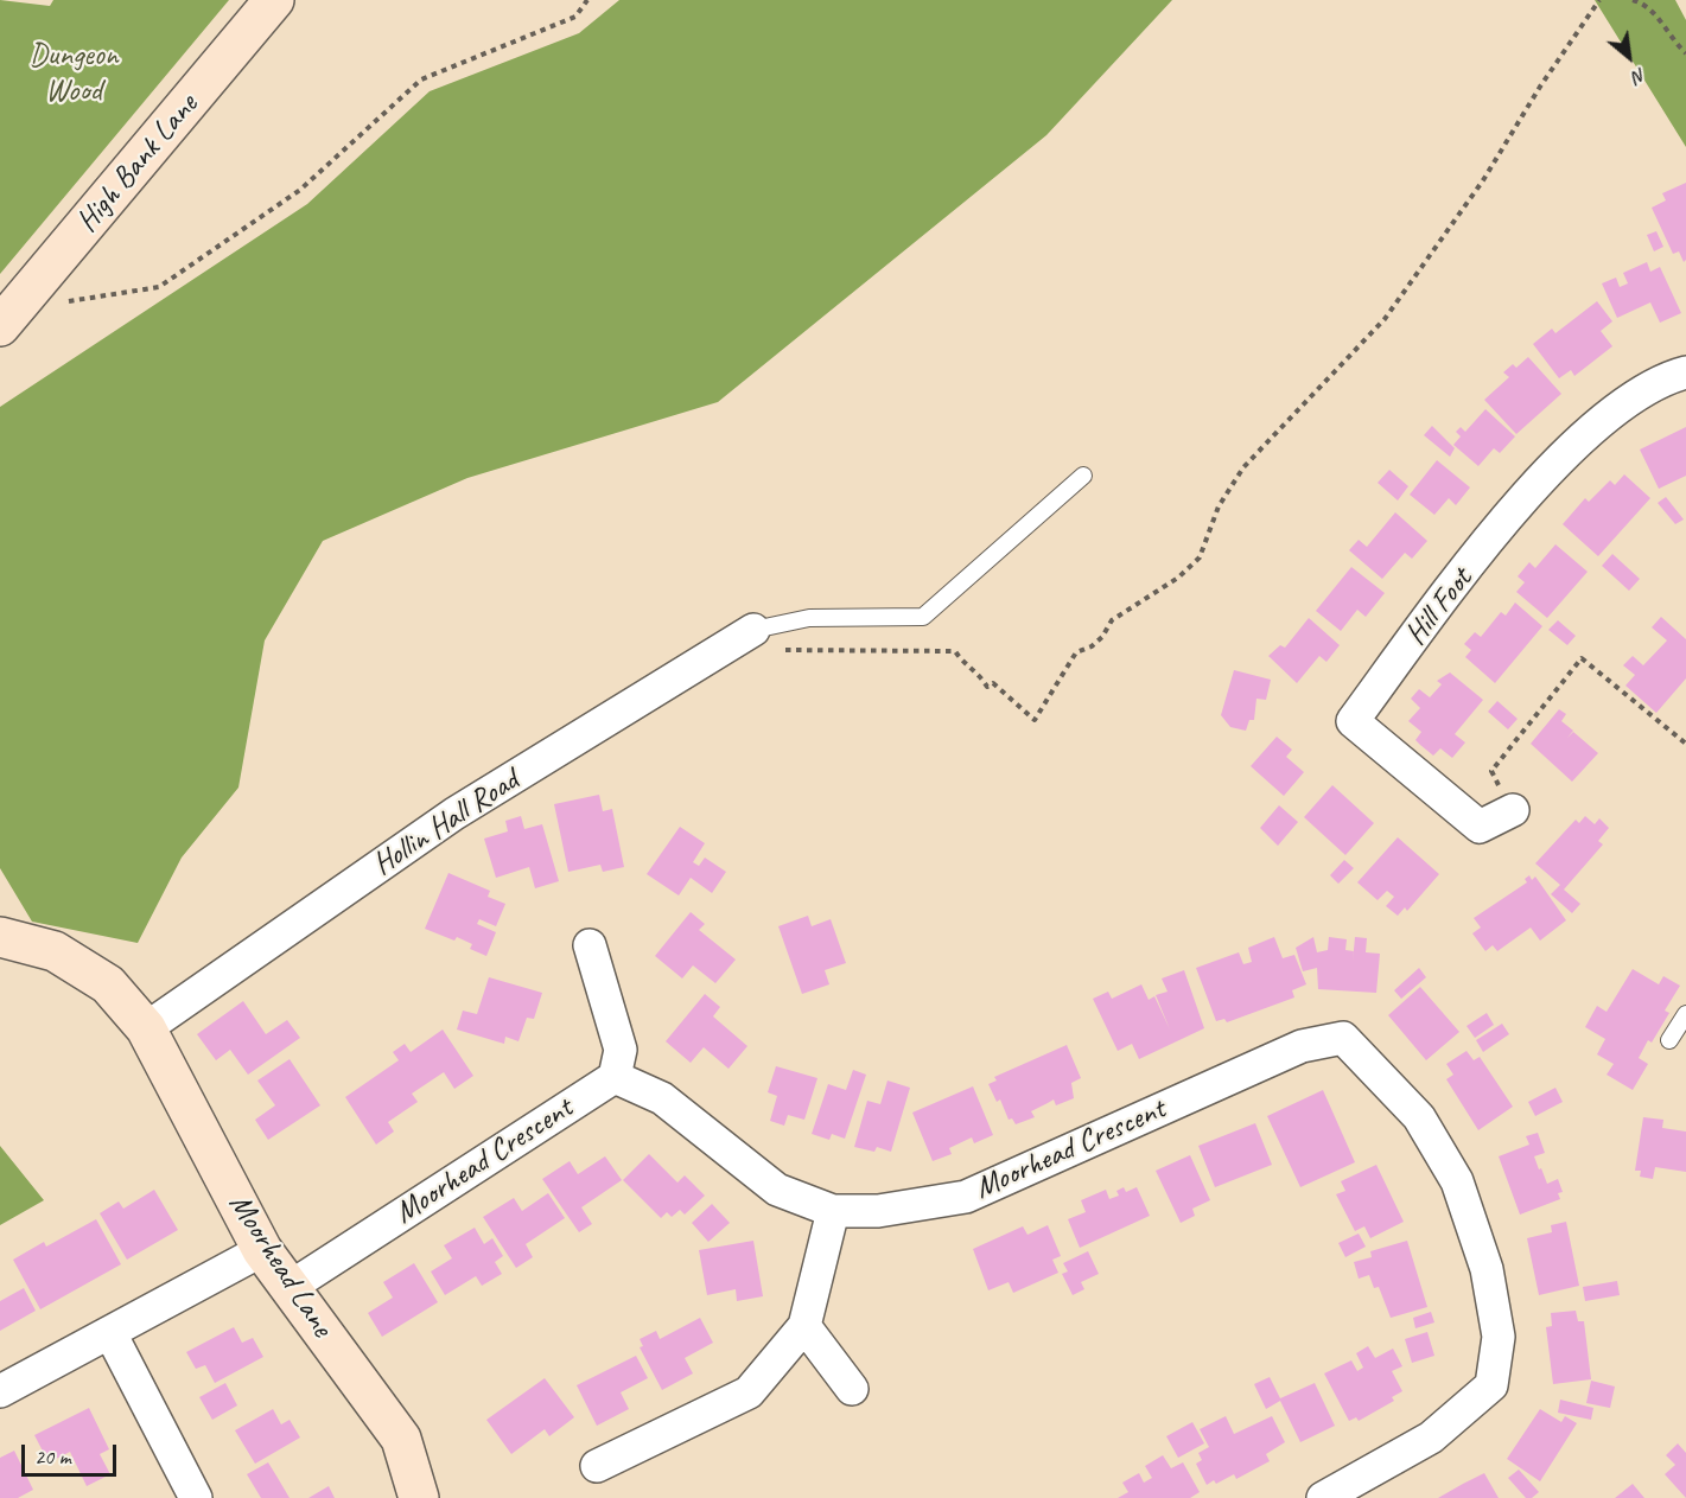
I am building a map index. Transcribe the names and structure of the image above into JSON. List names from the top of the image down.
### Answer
{
  "streets": {
    "street": [
      "High Bank Lane",
      "Hill Foot",
      "Hollin Hall Road",
      "Moorhead Crescent",
      "Moorhead Lane"
    ]
  },
  "crossings": [
    ["Hollin Hall Road", "Moorhead Lane"],
    ["Moorhead Crescent", "Moorhead Lane"]
  ],
  "parks": ["Dungeon Wood"],
  "scale_bar": "20 m",
  "north": "bottom right"
}
